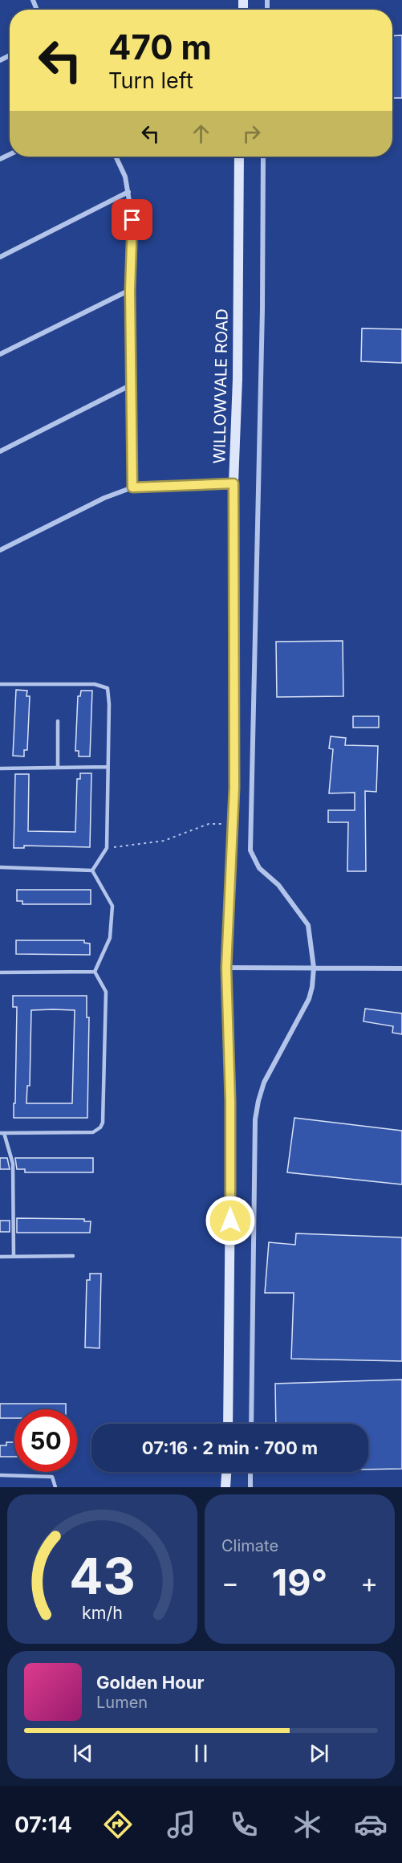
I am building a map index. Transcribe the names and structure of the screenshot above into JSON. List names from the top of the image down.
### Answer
{
  "streets": {
    "main road": ["WILLOWVALE ROAD"]
  },
  "page": {
    "turn": ["470 m", "Turn left"],
    "limit": "50",
    "trip": "07:16 · 2 min · 700 m",
    "tile": "Climate",
    "heat": ["−", "19°", "+"],
    "song": ["Golden Hour", "Lumen"],
    "tabs": "07:14",
    "gauge": ["43", "km/h"]
  }
}
